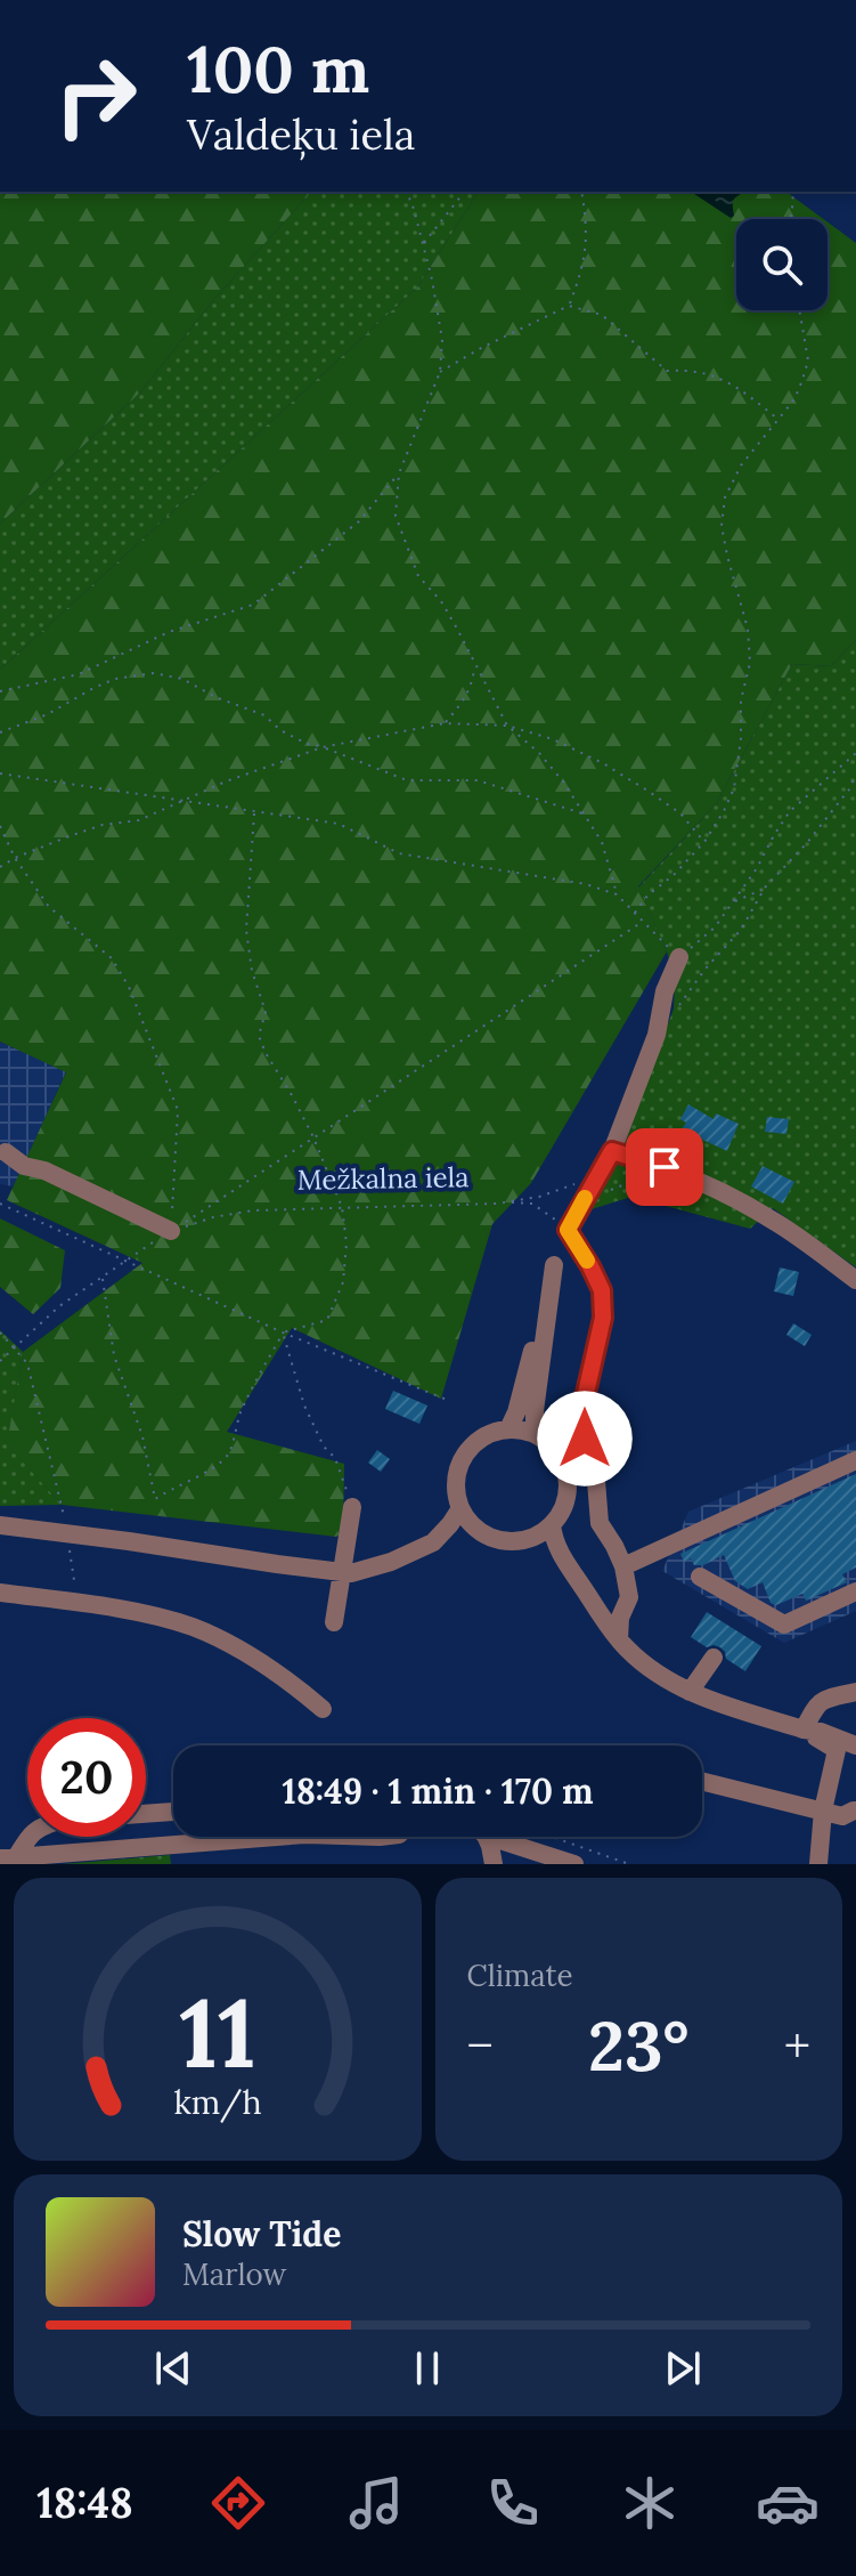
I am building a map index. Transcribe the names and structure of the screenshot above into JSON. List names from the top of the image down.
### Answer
{
  "streets": {
    "path": ["Mežkalna iela"]
  },
  "page": {
    "turn": ["100 m", "Valdeķu iela"],
    "limit": "20",
    "trip": "18:49 · 1 min · 170 m",
    "tile": "Climate",
    "heat": ["−", "23°", "+"],
    "song": ["Slow Tide", "Marlow"],
    "tabs": "18:48",
    "gauge": ["11", "km/h"]
  }
}
